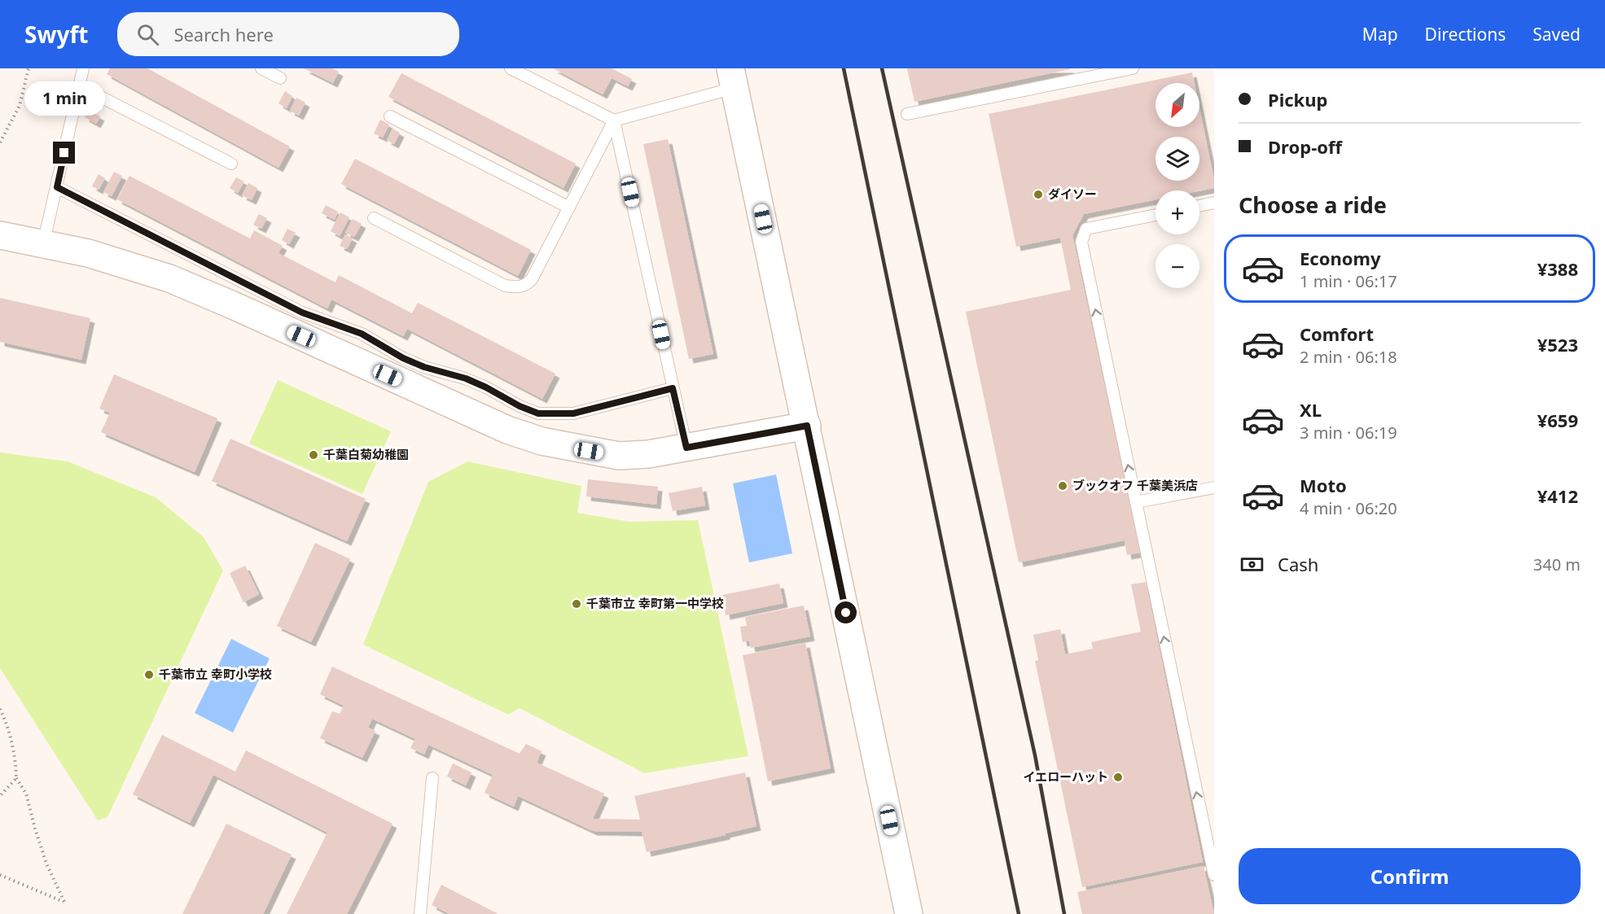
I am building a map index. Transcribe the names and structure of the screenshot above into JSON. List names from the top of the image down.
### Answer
{
  "places": [
    "ダイソー",
    "千葉白菊幼稚園",
    "ブックオフ 千葉美浜店",
    "千葉市立 幸町第一中学校",
    "千葉市立 幸町小学校",
    "イエローハット"
  ],
  "north": "bottom left",
  "page": {
    "header": "Swyft",
    "search": "Search here",
    "nav": ["Map", "Directions", "Saved"],
    "banner": ["Pickup", "Drop-off"],
    "bubble": "1 min",
    "map_buttons": ["+", "−"],
    "heading": "Choose a ride",
    "list": [
      {
        "name": "Economy",
        "note": "1 min · 06:17",
        "value": "¥388"
      },
      {
        "name": "Comfort",
        "note": "2 min · 06:18",
        "value": "¥523"
      },
      {
        "name": "XL",
        "note": "3 min · 06:19",
        "value": "¥659"
      },
      {
        "name": "Moto",
        "note": "4 min · 06:20",
        "value": "¥412"
      }
    ],
    "pay": ["Cash", "340 m"],
    "buttons": "Confirm"
  }
}
